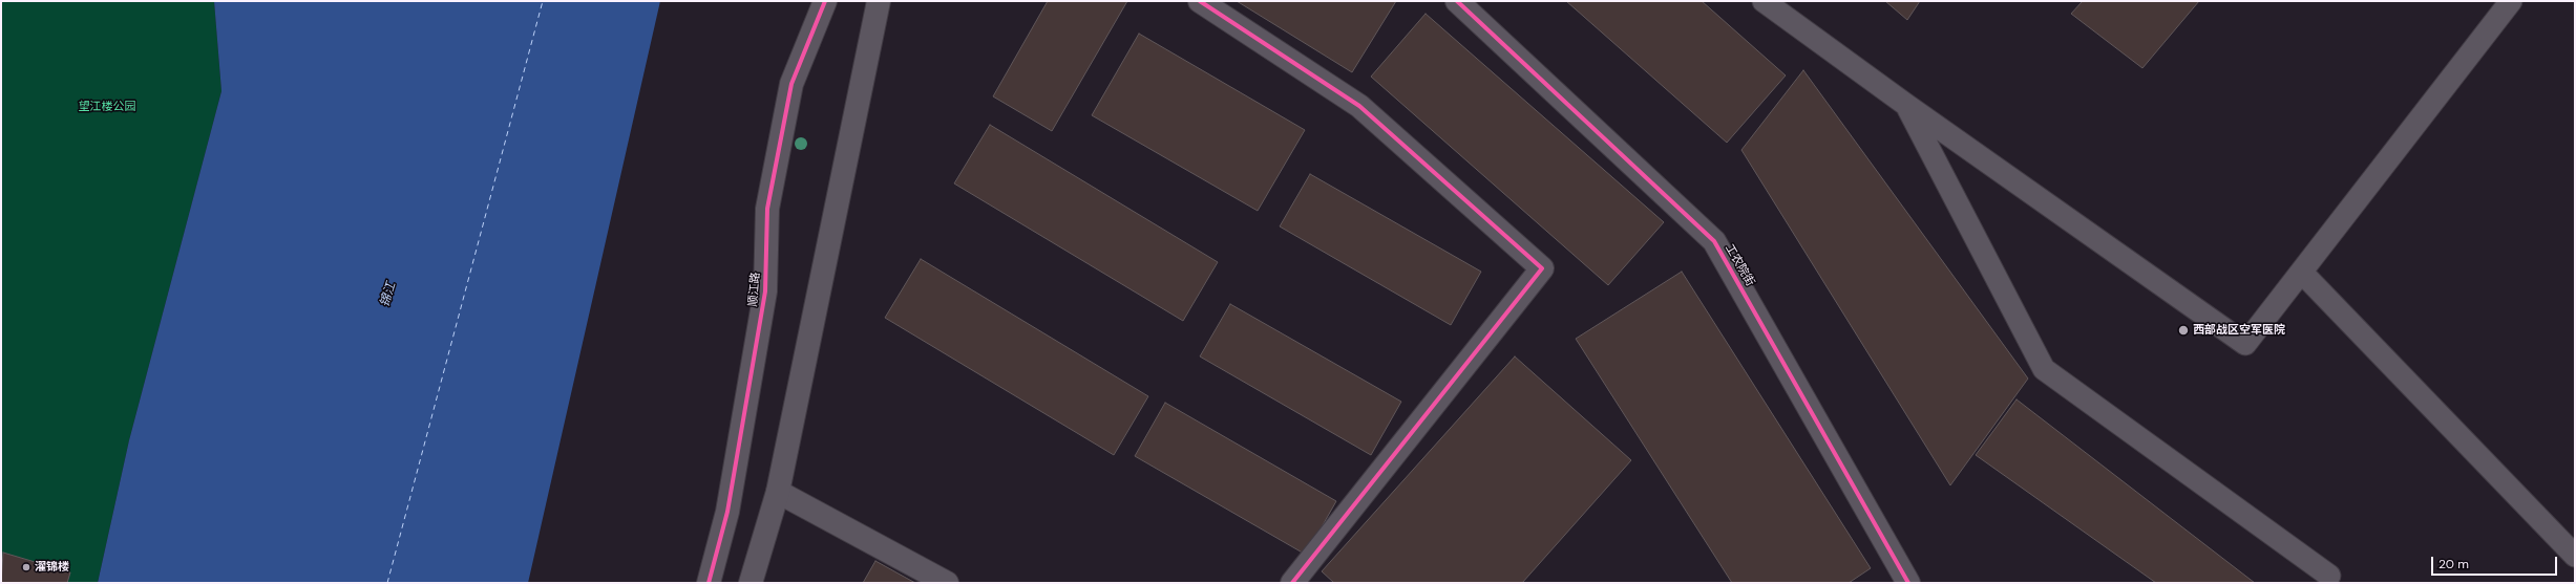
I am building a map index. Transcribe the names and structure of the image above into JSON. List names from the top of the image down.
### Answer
{
  "streets": {
    "street": ["工农院街", "顺江路"]
  },
  "water": ["锦江"],
  "parks": ["望江楼公园"],
  "places": ["西部战区空军医院", "濯锦楼"],
  "scale_bar": "20 m"
}
